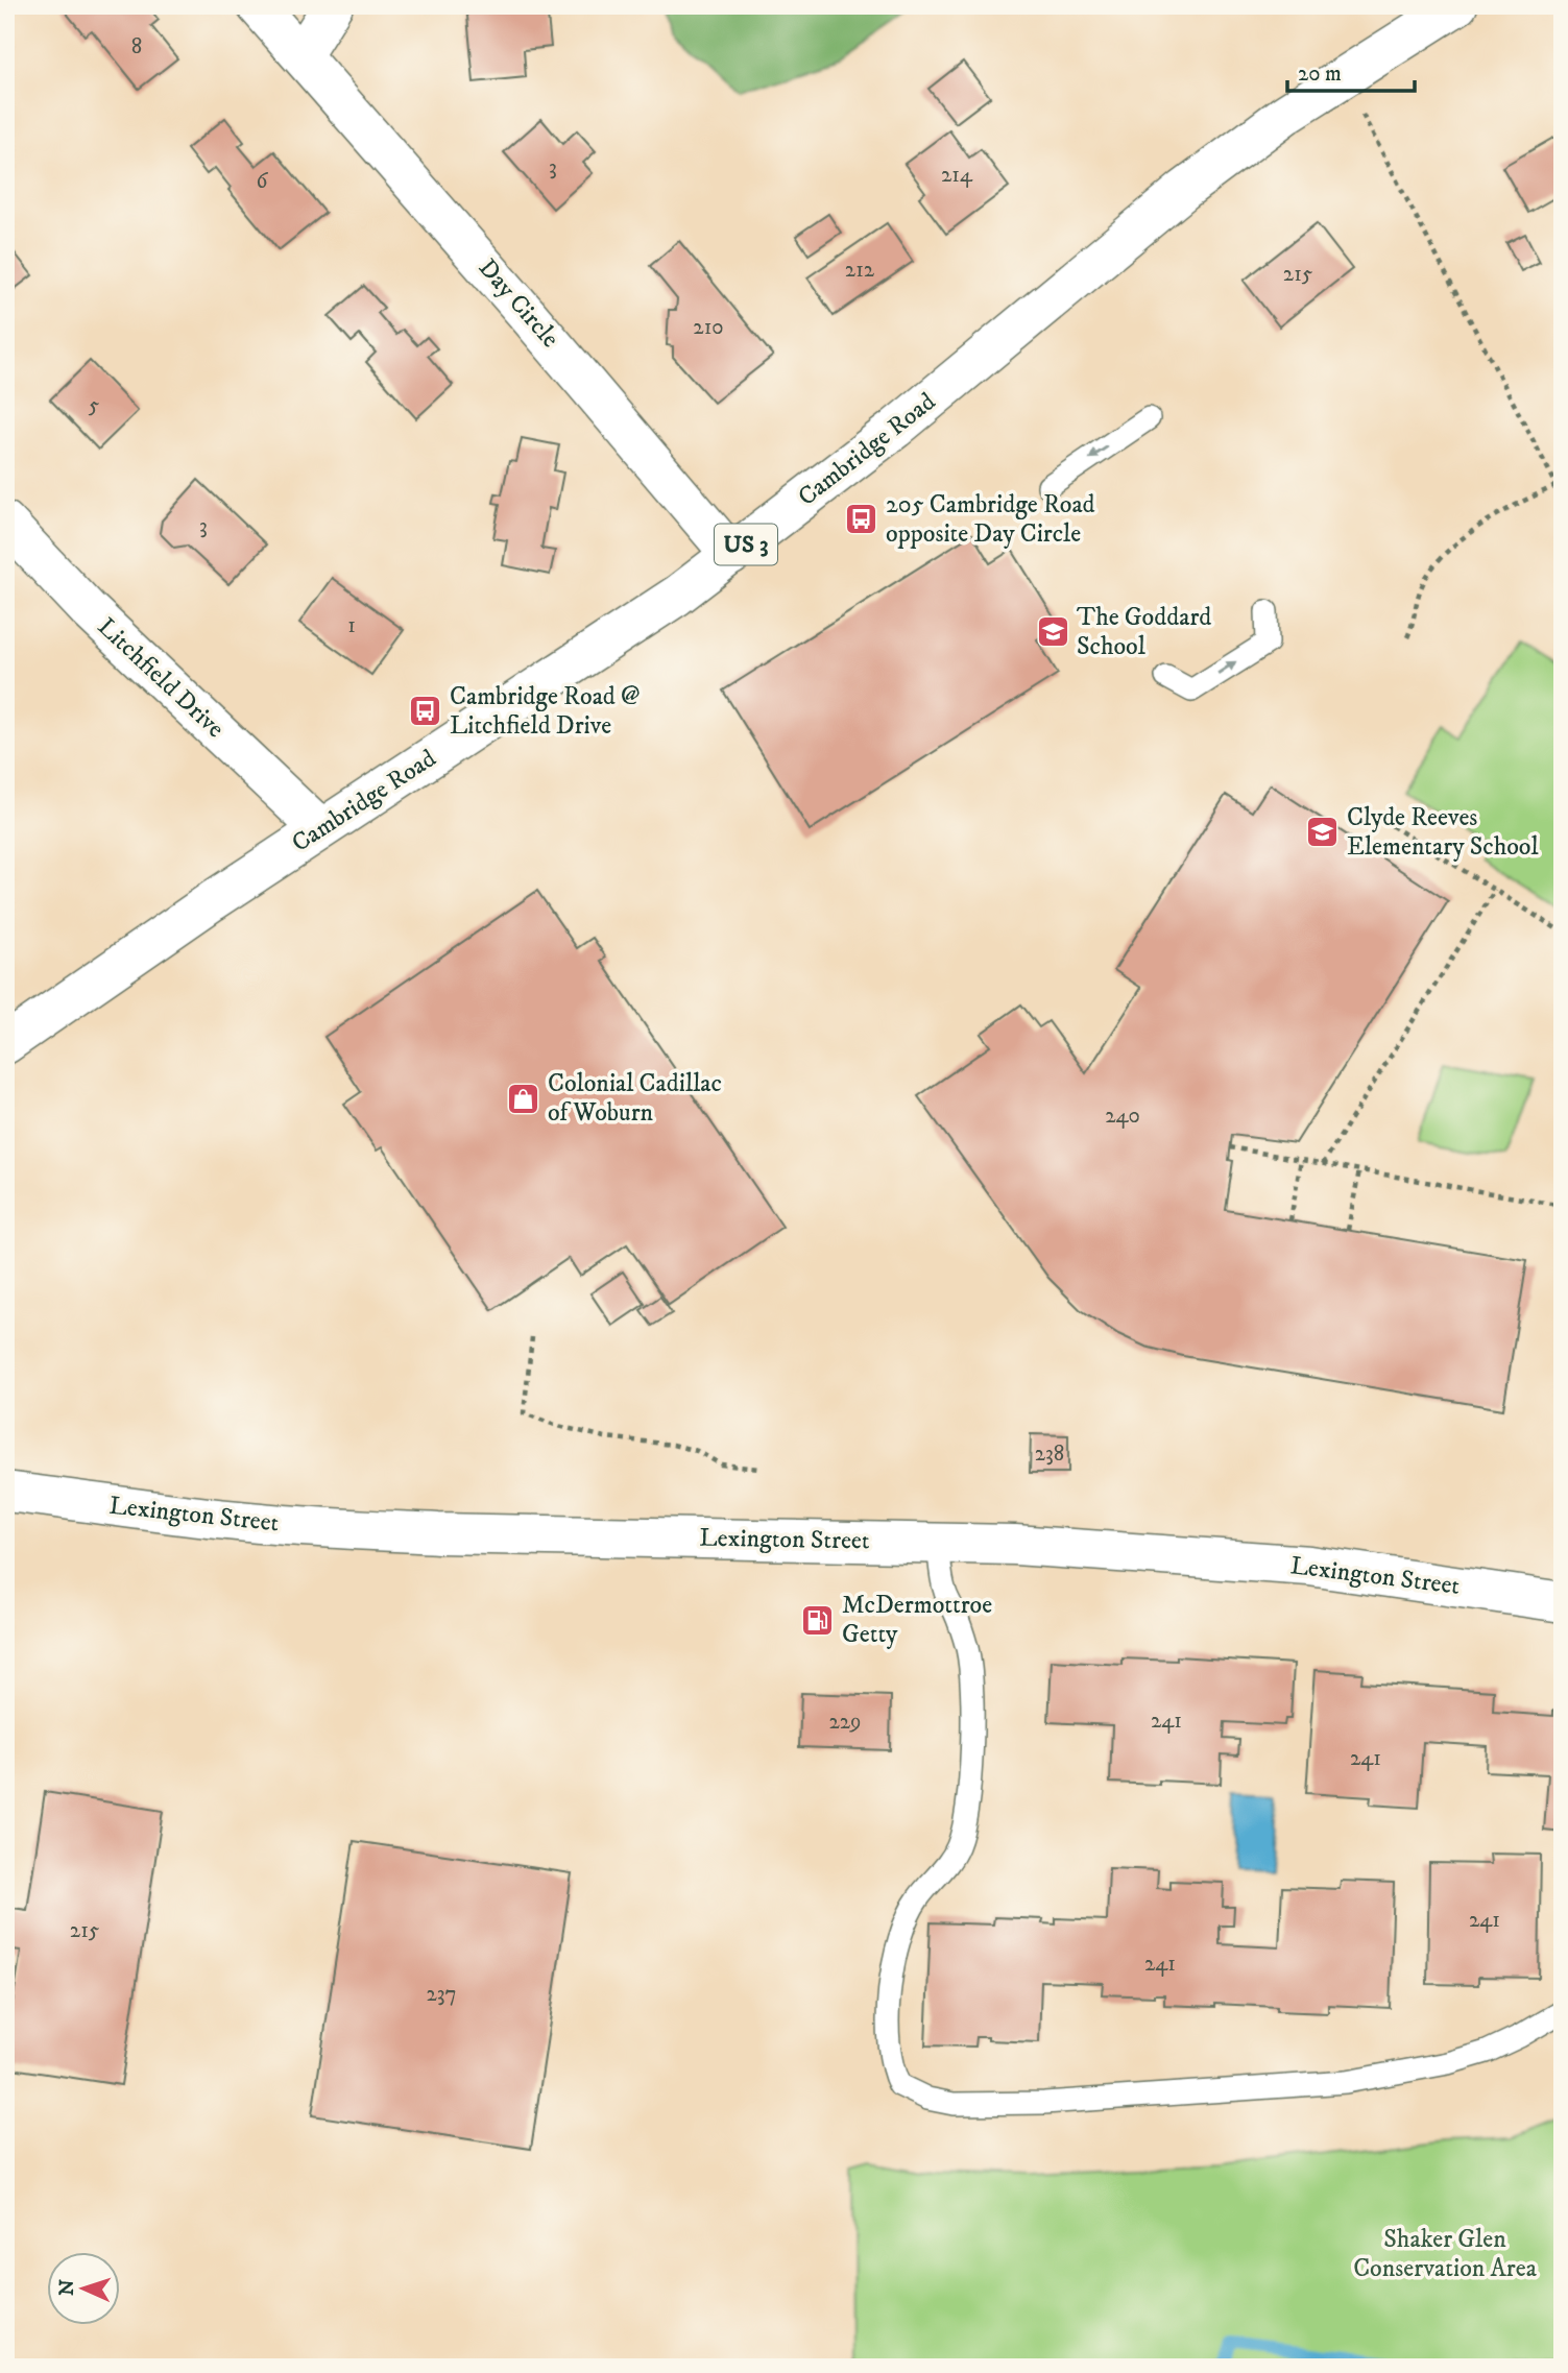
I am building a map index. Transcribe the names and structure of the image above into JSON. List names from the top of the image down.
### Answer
{
  "streets": {
    "main road": [
      "Day Circle",
      "Cambridge Road",
      "US 3",
      "Litchfield Drive",
      "Lexington Street"
    ]
  },
  "crossings": [
    ["Day Circle", "Cambridge Road"],
    ["Cambridge Road", "Litchfield Drive"]
  ],
  "parks": ["Shaker Glen Conservation Area"],
  "places": {
    "bus stop": ["205 Cambridge Road opposite Day Circle", "Cambridge Road @ Litchfield Drive"],
    "school or university": ["The Goddard School", "Clyde Reeves Elementary School"],
    "shop": ["Colonial Cadillac of Woburn"],
    "fuel station": ["McDermottroe Getty"]
  },
  "house_numbers": [
    "8",
    "3",
    "214",
    "6",
    "212",
    "215",
    "210",
    "5",
    "3",
    "1",
    "240",
    "238",
    "241",
    "229",
    "241",
    "241",
    "215",
    "241",
    "237"
  ],
  "scale_bar": "20 m",
  "north": "left"
}
